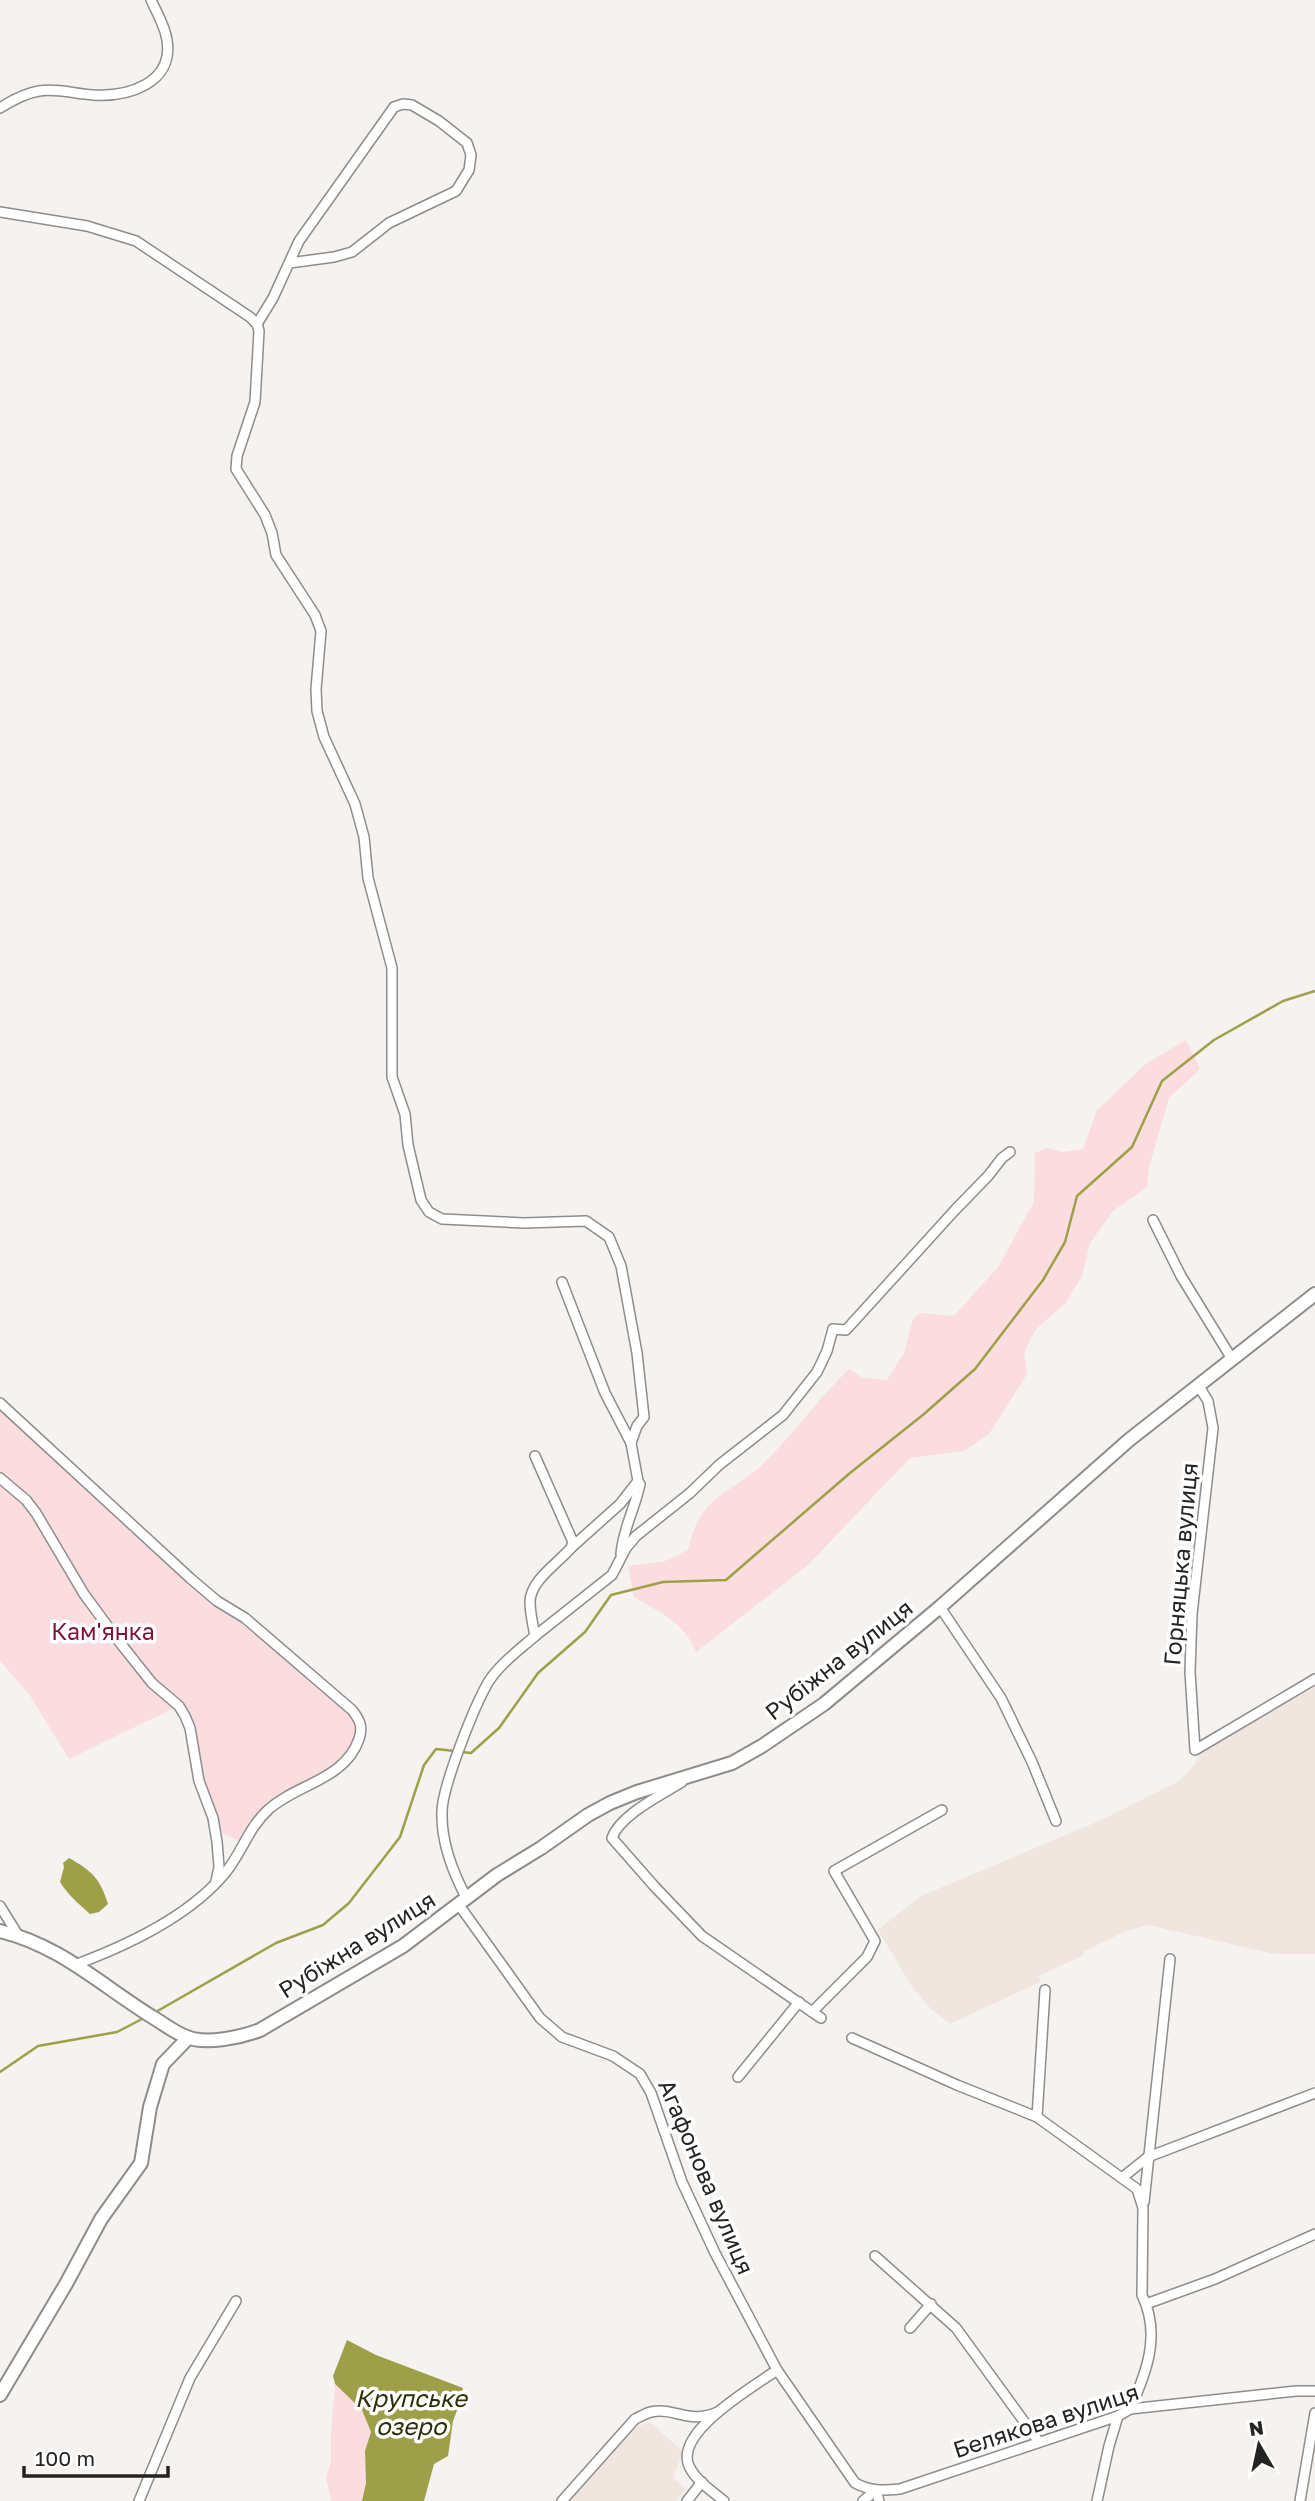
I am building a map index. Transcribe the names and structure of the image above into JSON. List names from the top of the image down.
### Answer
{
  "streets": {
    "street": [
      "Горняцька вулиця",
      "Рубіжна вулиця",
      "Агафонова вулиця",
      "Белякова вулиця"
    ]
  },
  "crossings": [
    ["Горняцька вулиця", "Рубіжна вулиця"],
    ["Рубіжна вулиця", "Агафонова вулиця"],
    ["Агафонова вулиця", "Белякова вулиця"]
  ],
  "water": ["Крупське озеро"],
  "parks": ["Кам'янка"],
  "scale_bar": "100 m",
  "north": "top"
}
